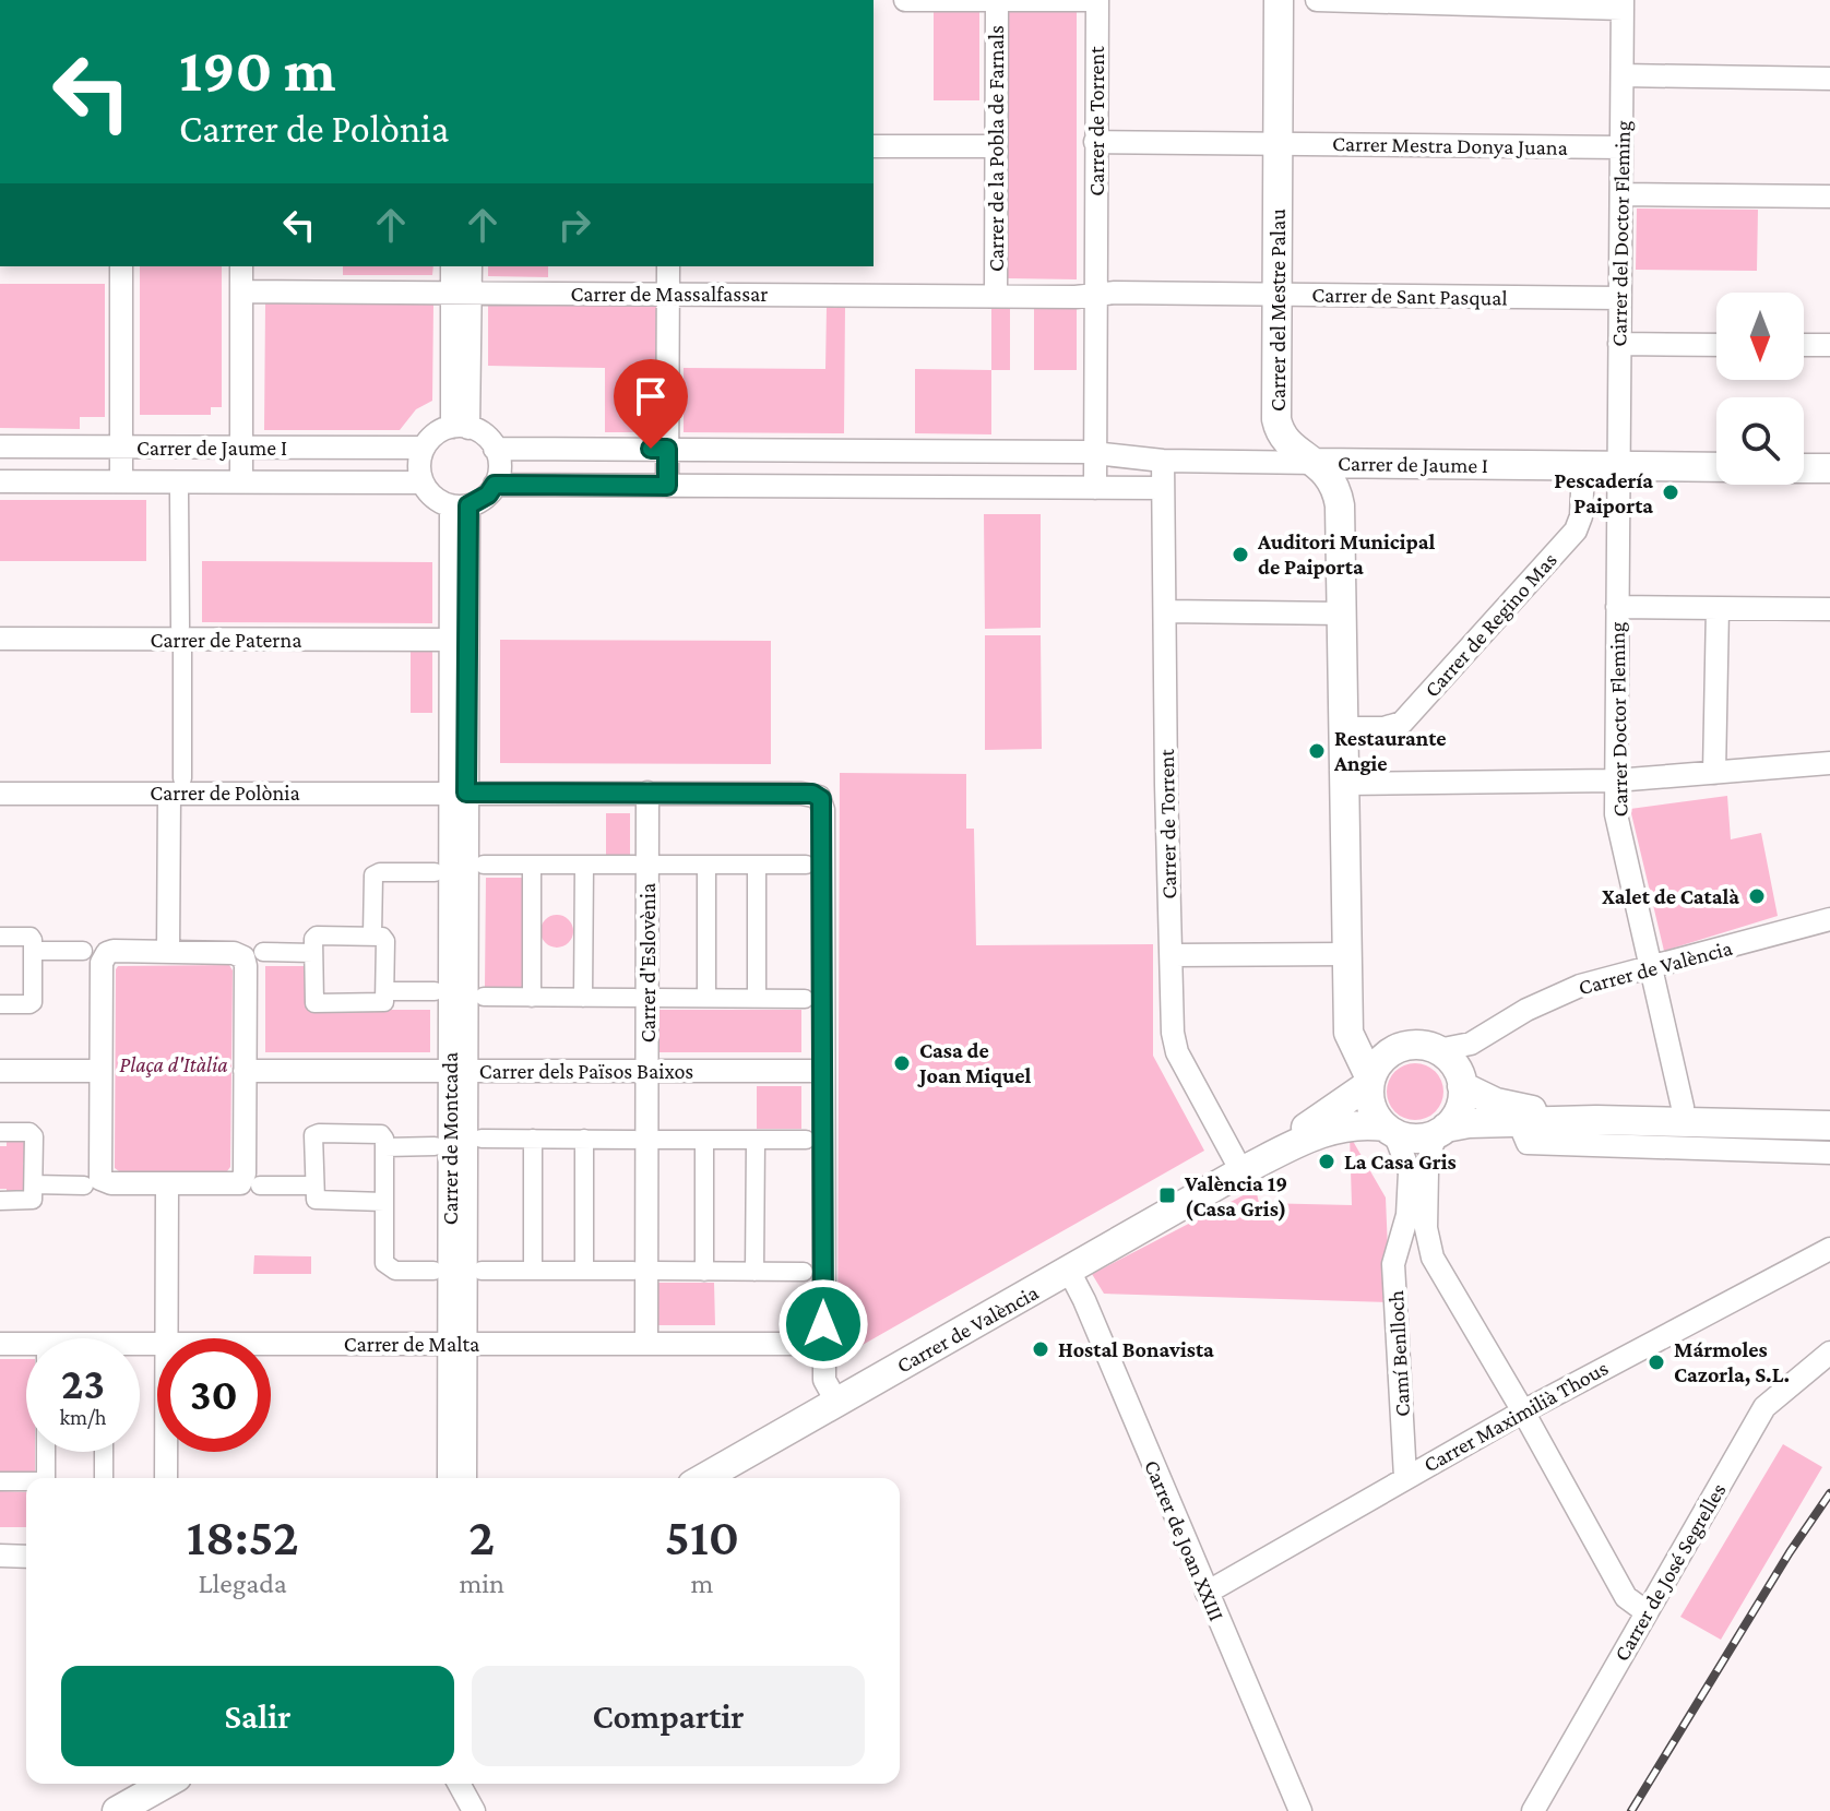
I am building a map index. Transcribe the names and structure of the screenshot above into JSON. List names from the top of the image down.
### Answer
{
  "streets": {
    "street": [
      "Carrer de Torrent",
      "Carrer Mestra Donya Juana",
      "Carrer de la Pobla de Farnals",
      "Carrer del Doctor Fleming",
      "Carrer de Massalfassar",
      "Carrer de Sant Pasqual",
      "Carrer del Mestre Palau",
      "Carrer de Jaume I",
      "Carrer de Regino Mas",
      "Carrer de Paterna",
      "Carrer Doctor Fleming",
      "Carrer de Polònia",
      "Carrer d'Eslovènia",
      "Carrer de València",
      "Carrer dels Països Baixos",
      "Carrer de Montcada",
      "Carrer de Malta",
      "Camí Benlloch",
      "Carrer Maximilià Thous",
      "Carrer de Joan XXIII",
      "Carrer de José Segrelles"
    ]
  },
  "crossings": [
    ["Carrer de Torrent", "Carrer Mestra Donya Juana"],
    ["Carrer de Torrent", "Carrer de Massalfassar"],
    ["Carrer de Torrent", "Carrer de Sant Pasqual"],
    ["Carrer de Torrent", "Carrer de Jaume I"],
    ["Carrer de Torrent", "Carrer de València"],
    ["Carrer Mestra Donya Juana", "Carrer del Doctor Fleming"],
    ["Carrer Mestra Donya Juana", "Carrer del Mestre Palau"],
    ["Carrer de la Pobla de Farnals", "Carrer de Massalfassar"],
    ["Carrer del Doctor Fleming", "Carrer de Sant Pasqual"],
    ["Carrer del Doctor Fleming", "Carrer de Jaume I"],
    ["Carrer del Doctor Fleming", "Carrer Doctor Fleming"],
    ["Carrer de Massalfassar", "Carrer de Sant Pasqual"],
    ["Carrer de Sant Pasqual", "Carrer del Mestre Palau"],
    ["Carrer del Mestre Palau", "Carrer de Jaume I"],
    ["Carrer del Mestre Palau", "Carrer de Regino Mas"],
    ["Carrer del Mestre Palau", "Carrer de València"],
    ["Carrer del Mestre Palau", "Camí Benlloch"],
    ["Carrer de Jaume I", "Carrer de Regino Mas"],
    ["Carrer de Jaume I", "Carrer Doctor Fleming"],
    ["Carrer Doctor Fleming", "Carrer de València"],
    ["Carrer de Polònia", "Carrer d'Eslovènia"],
    ["Carrer de Polònia", "Carrer dels Països Baixos"],
    ["Carrer de Polònia", "Carrer de Montcada"],
    ["Carrer d'Eslovènia", "Carrer dels Països Baixos"],
    ["Carrer d'Eslovènia", "Carrer de Malta"],
    ["Carrer de València", "Camí Benlloch"],
    ["Carrer de València", "Carrer de Joan XXIII"],
    ["Carrer dels Països Baixos", "Carrer de Montcada"],
    ["Carrer de Montcada", "Carrer de Malta"],
    ["Camí Benlloch", "Carrer Maximilià Thous"],
    ["Carrer Maximilià Thous", "Carrer de Joan XXIII"]
  ],
  "parks": ["Plaça d'Itàlia"],
  "places": {
    "other": [
      "Pescadería Paiporta",
      "Auditori Municipal de Paiporta",
      "Restaurante Angie",
      "Xalet de Català",
      "Casa de Joan Miquel",
      "La Casa Gris",
      "Hostal Bonavista",
      "Mármoles Cazorla, S.L."
    ],
    "transit": ["València 19 (Casa Gris)"]
  },
  "north": "bottom",
  "page": {
    "turn": ["190 m", "Carrer de Polònia"],
    "speed": "23 km/h",
    "limit": "30",
    "eta": [
      "18:52",
      "Llegada",
      "2",
      "min",
      "510",
      "m"
    ],
    "buttons": ["Salir", "Compartir"]
  }
}
